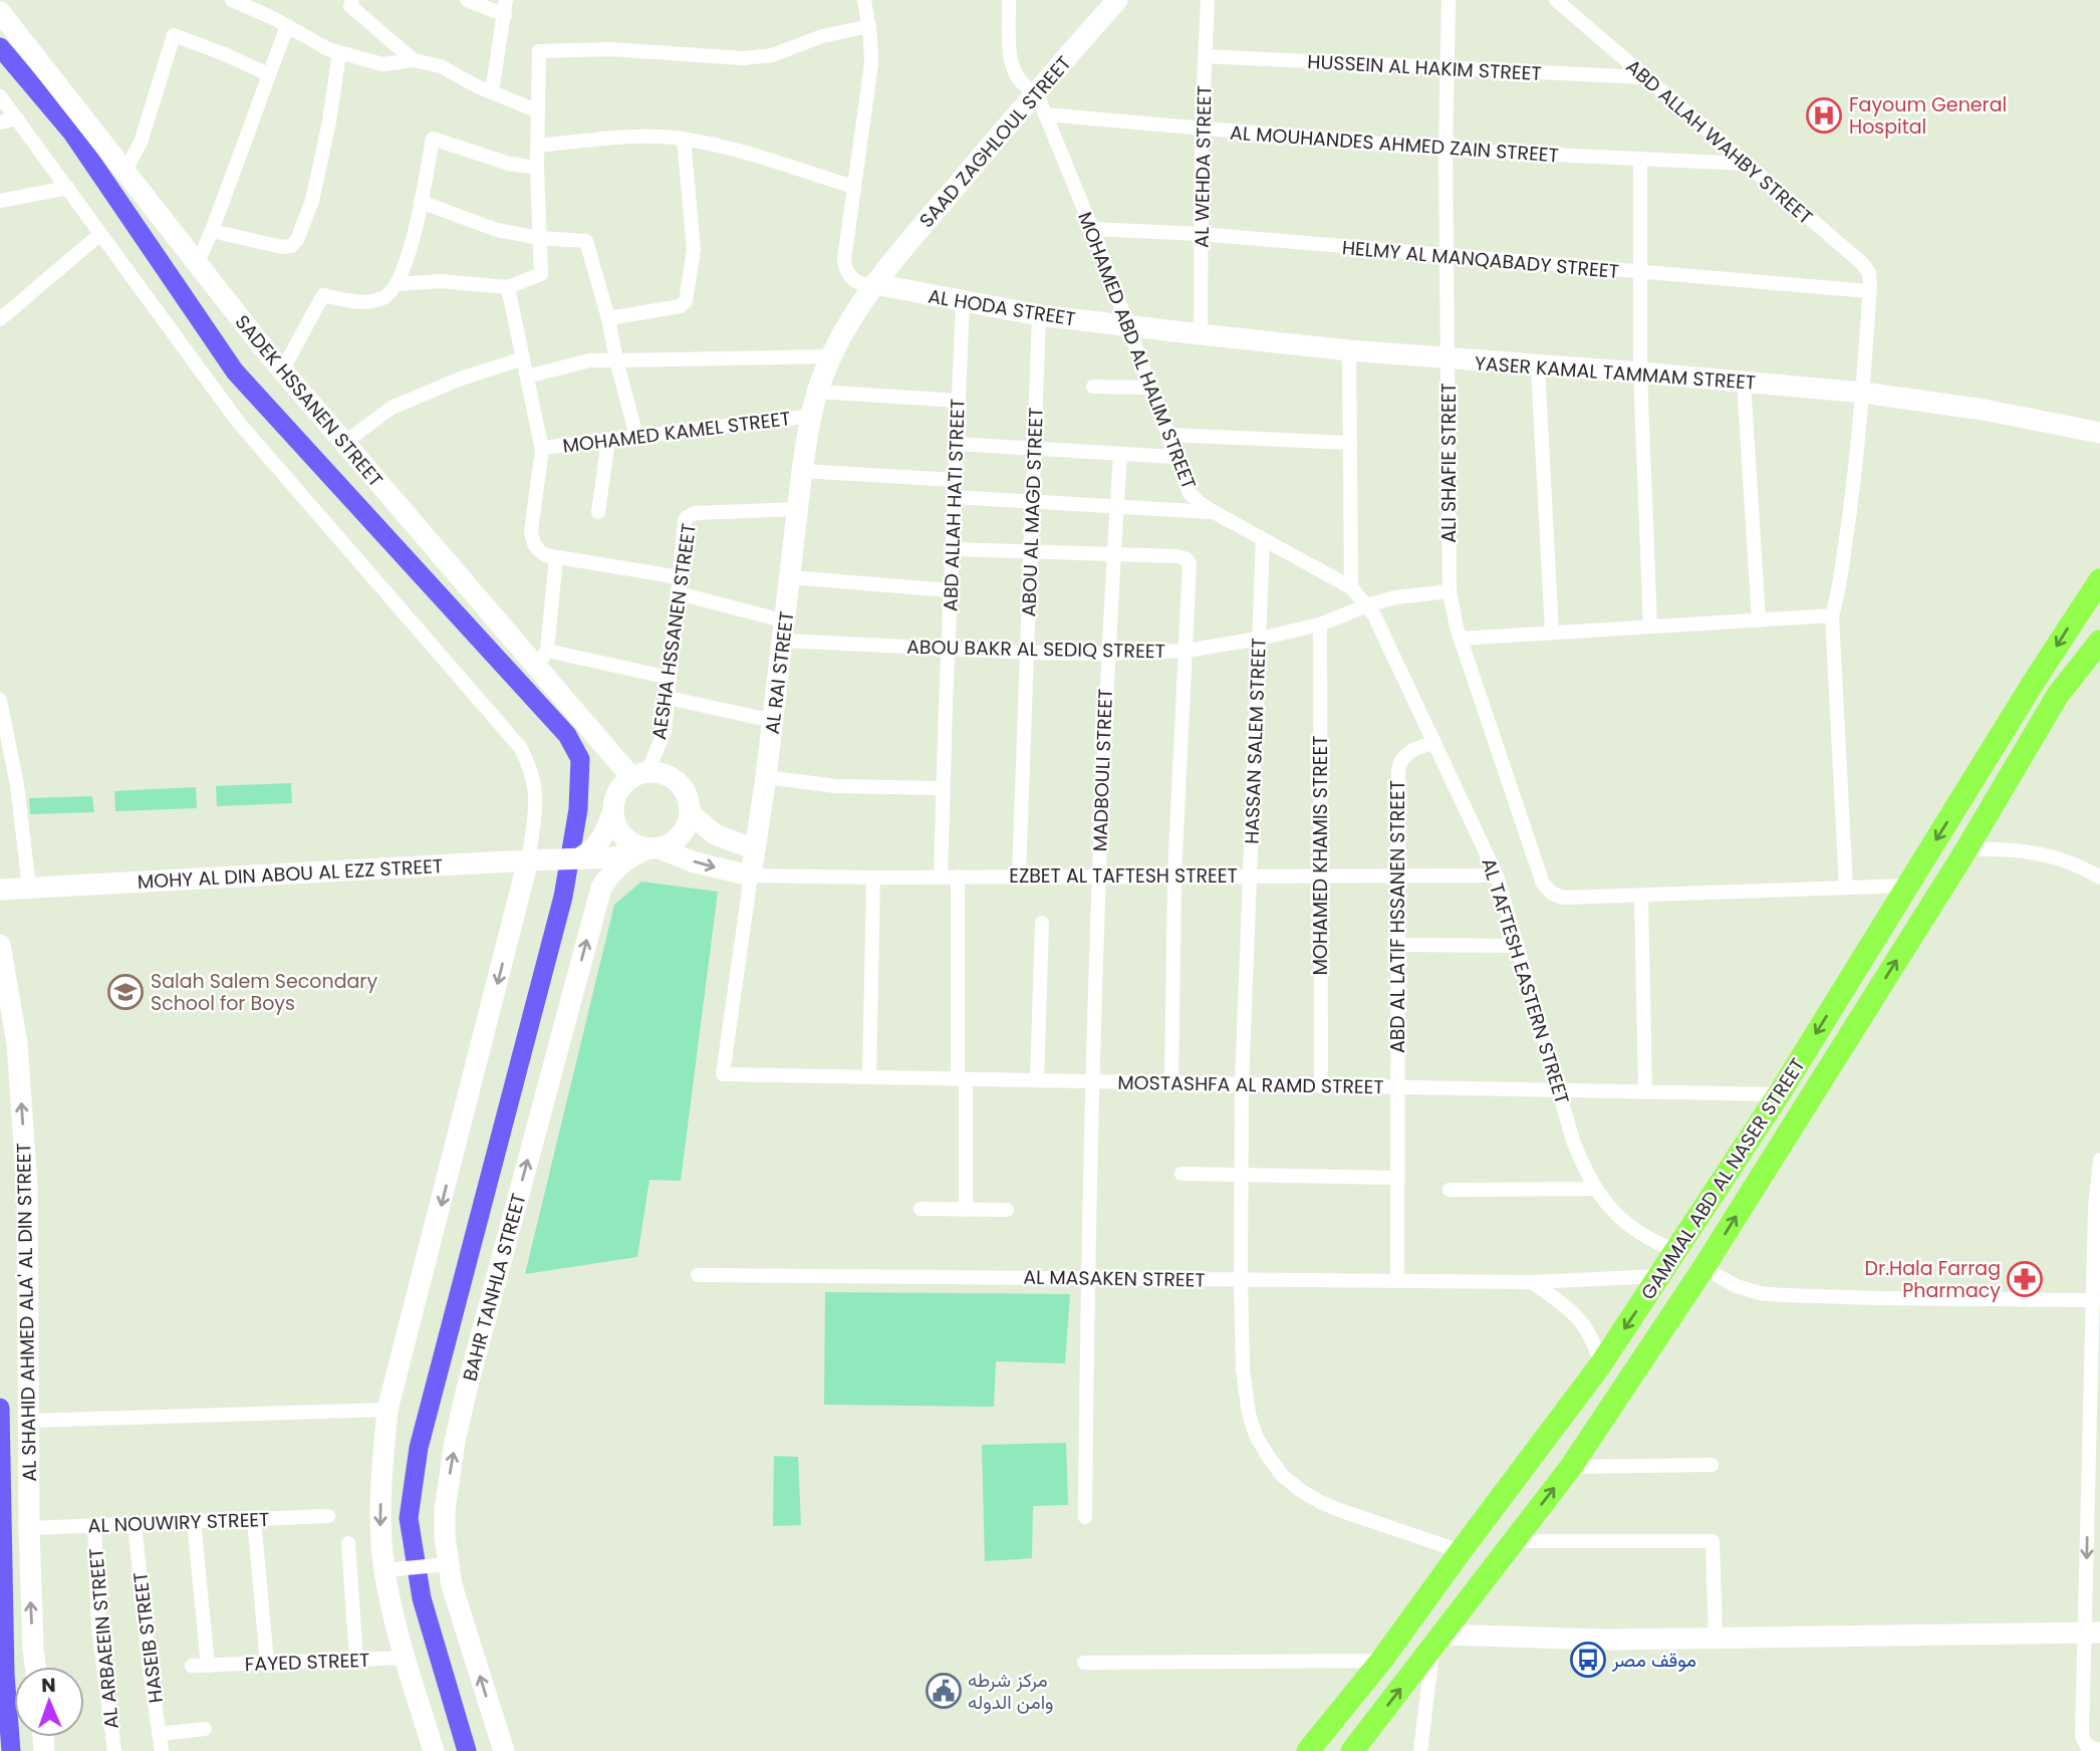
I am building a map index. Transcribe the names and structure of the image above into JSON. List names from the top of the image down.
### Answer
{
  "streets": {
    "main road": [
      "SAAD ZAGHLOUL STREET",
      "AL HODA STREET",
      "YASER KAMAL TAMMAM STREET",
      "SADEK HSSANEN STREET",
      "AL RAI STREET",
      "MOHY AL DIN ABOU AL EZZ STREET",
      "GAMMAL ABD AL NASER STREET",
      "BAHR TANHLA STREET",
      "AL SHAHID AHMED ALA' AL DIN STREET"
    ],
    "street": [
      "HUSSEIN AL HAKIM STREET",
      "ABD ALLAH WAHBY STREET",
      "AL MOUHANDES AHMED ZAIN STREET",
      "AL WEHDA STREET",
      "HELMY AL MANQABADY STREET",
      "MOHAMED ABD AL HALIM STREET",
      "MOHAMED KAMEL STREET",
      "ALI SHAFIE STREET",
      "ABD ALLAH HATI STREET",
      "ABOU AL MAGD STREET",
      "AESHA HSSANEN STREET",
      "ABOU BAKR AL SEDIQ STREET",
      "HASSAN SALEM STREET",
      "MADBOULI STREET",
      "MOHAMED KHAMIS STREET",
      "EZBET AL TAFTESH STREET",
      "ABD AL LATIF HSSANEN STREET",
      "AL TAFTESH EASTERN STREET",
      "MOSTASHFA AL RAMD STREET",
      "AL MASAKEN STREET",
      "AL NOUWIRY STREET",
      "HASEIB STREET",
      "AL ARBAEEIN STREET",
      "FAYED STREET"
    ]
  },
  "crossings": [
    ["HUSSEIN AL HAKIM STREET", "ABD ALLAH WAHBY STREET"],
    ["HUSSEIN AL HAKIM STREET", "AL WEHDA STREET"],
    ["HUSSEIN AL HAKIM STREET", "ALI SHAFIE STREET"],
    ["SAAD ZAGHLOUL STREET", "AL HODA STREET"],
    ["SAAD ZAGHLOUL STREET", "MOHAMED ABD AL HALIM STREET"],
    ["SAAD ZAGHLOUL STREET", "AL RAI STREET"],
    ["ABD ALLAH WAHBY STREET", "AL MOUHANDES AHMED ZAIN STREET"],
    ["ABD ALLAH WAHBY STREET", "HELMY AL MANQABADY STREET"],
    ["AL MOUHANDES AHMED ZAIN STREET", "AL WEHDA STREET"],
    ["AL MOUHANDES AHMED ZAIN STREET", "MOHAMED ABD AL HALIM STREET"],
    ["AL MOUHANDES AHMED ZAIN STREET", "ALI SHAFIE STREET"],
    ["AL WEHDA STREET", "HELMY AL MANQABADY STREET"],
    ["AL WEHDA STREET", "YASER KAMAL TAMMAM STREET"],
    ["HELMY AL MANQABADY STREET", "MOHAMED ABD AL HALIM STREET"],
    ["HELMY AL MANQABADY STREET", "ALI SHAFIE STREET"],
    ["AL HODA STREET", "MOHAMED ABD AL HALIM STREET"],
    ["AL HODA STREET", "YASER KAMAL TAMMAM STREET"],
    ["AL HODA STREET", "ABD ALLAH HATI STREET"],
    ["AL HODA STREET", "ABOU AL MAGD STREET"],
    ["AL HODA STREET", "AL RAI STREET"],
    ["MOHAMED ABD AL HALIM STREET", "YASER KAMAL TAMMAM STREET"],
    ["MOHAMED ABD AL HALIM STREET", "ABOU BAKR AL SEDIQ STREET"],
    ["MOHAMED ABD AL HALIM STREET", "HASSAN SALEM STREET"],
    ["MOHAMED ABD AL HALIM STREET", "AL TAFTESH EASTERN STREET"],
    ["YASER KAMAL TAMMAM STREET", "ALI SHAFIE STREET"],
    ["SADEK HSSANEN STREET", "AESHA HSSANEN STREET"],
    ["SADEK HSSANEN STREET", "MOHY AL DIN ABOU AL EZZ STREET"],
    ["SADEK HSSANEN STREET", "BAHR TANHLA STREET"],
    ["MOHAMED KAMEL STREET", "AL RAI STREET"],
    ["ALI SHAFIE STREET", "ABOU BAKR AL SEDIQ STREET"],
    ["ABD ALLAH HATI STREET", "ABOU BAKR AL SEDIQ STREET"],
    ["ABD ALLAH HATI STREET", "EZBET AL TAFTESH STREET"],
    ["ABOU AL MAGD STREET", "ABOU BAKR AL SEDIQ STREET"],
    ["ABOU AL MAGD STREET", "EZBET AL TAFTESH STREET"],
    ["AESHA HSSANEN STREET", "ABOU BAKR AL SEDIQ STREET"],
    ["AESHA HSSANEN STREET", "AL RAI STREET"],
    ["AESHA HSSANEN STREET", "MOHY AL DIN ABOU AL EZZ STREET"],
    ["AESHA HSSANEN STREET", "BAHR TANHLA STREET"],
    ["ABOU BAKR AL SEDIQ STREET", "AL RAI STREET"],
    ["ABOU BAKR AL SEDIQ STREET", "HASSAN SALEM STREET"],
    ["ABOU BAKR AL SEDIQ STREET", "MADBOULI STREET"],
    ["ABOU BAKR AL SEDIQ STREET", "MOHAMED KHAMIS STREET"],
    ["ABOU BAKR AL SEDIQ STREET", "AL TAFTESH EASTERN STREET"],
    ["AL RAI STREET", "EZBET AL TAFTESH STREET"],
    ["AL RAI STREET", "MOSTASHFA AL RAMD STREET"],
    ["HASSAN SALEM STREET", "EZBET AL TAFTESH STREET"],
    ["HASSAN SALEM STREET", "MOSTASHFA AL RAMD STREET"],
    ["HASSAN SALEM STREET", "GAMMAL ABD AL NASER STREET"],
    ["HASSAN SALEM STREET", "AL MASAKEN STREET"],
    ["MADBOULI STREET", "EZBET AL TAFTESH STREET"],
    ["MADBOULI STREET", "MOSTASHFA AL RAMD STREET"],
    ["MADBOULI STREET", "AL MASAKEN STREET"],
    ["MOHAMED KHAMIS STREET", "EZBET AL TAFTESH STREET"],
    ["MOHAMED KHAMIS STREET", "MOSTASHFA AL RAMD STREET"],
    ["MOHY AL DIN ABOU AL EZZ STREET", "BAHR TANHLA STREET"],
    ["EZBET AL TAFTESH STREET", "ABD AL LATIF HSSANEN STREET"],
    ["EZBET AL TAFTESH STREET", "AL TAFTESH EASTERN STREET"],
    ["ABD AL LATIF HSSANEN STREET", "AL TAFTESH EASTERN STREET"],
    ["ABD AL LATIF HSSANEN STREET", "MOSTASHFA AL RAMD STREET"],
    ["ABD AL LATIF HSSANEN STREET", "AL MASAKEN STREET"],
    ["AL TAFTESH EASTERN STREET", "MOSTASHFA AL RAMD STREET"],
    ["AL TAFTESH EASTERN STREET", "GAMMAL ABD AL NASER STREET"],
    ["MOSTASHFA AL RAMD STREET", "GAMMAL ABD AL NASER STREET"],
    ["GAMMAL ABD AL NASER STREET", "AL MASAKEN STREET"],
    ["AL SHAHID AHMED ALA' AL DIN STREET", "AL NOUWIRY STREET"],
    ["AL NOUWIRY STREET", "HASEIB STREET"],
    ["AL NOUWIRY STREET", "AL ARBAEEIN STREET"]
  ],
  "one_way": ["AL SHAHID AHMED ALA' AL DIN STREET"],
  "places": {
    "hospital": ["Fayoum General Hospital"],
    "school or university": ["Salah Salem Secondary School for Boys"],
    "pharmacy": ["Dr.Hala Farrag Pharmacy"],
    "bus stop": ["موقف مصر"],
    "public building": ["مركز شرطه وامن الدوله"]
  },
  "north": "top"
}
